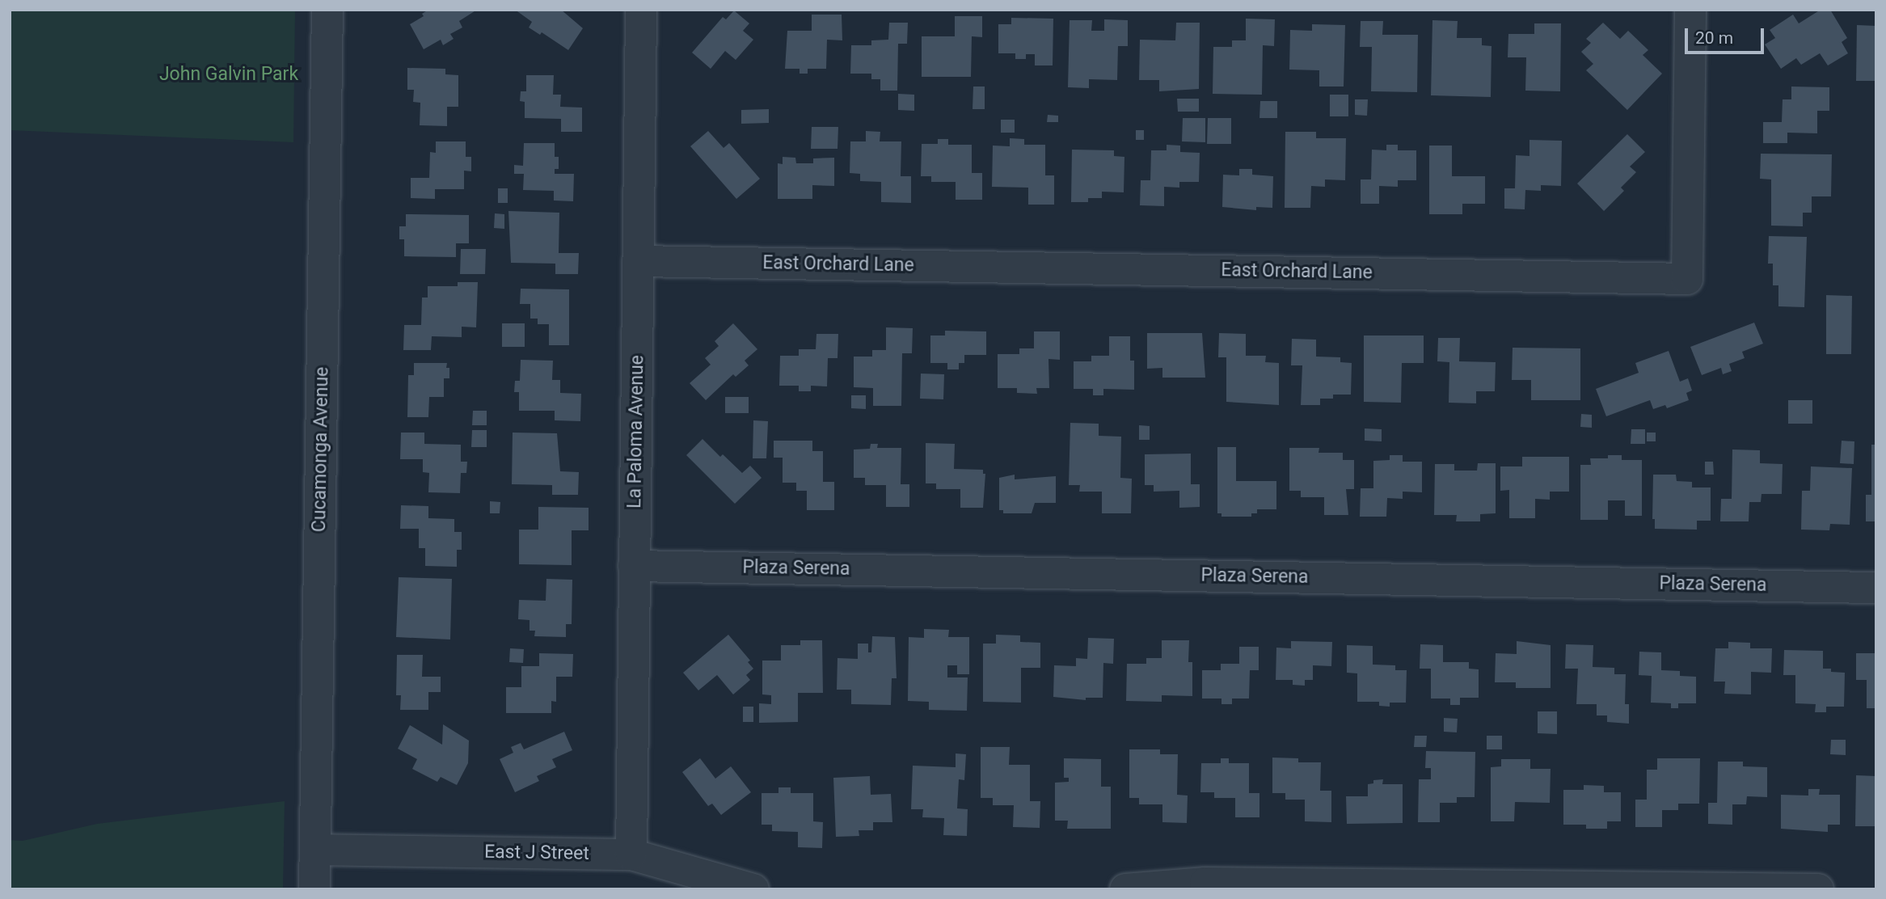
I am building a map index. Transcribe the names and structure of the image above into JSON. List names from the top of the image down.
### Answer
{
  "streets": {
    "street": [
      "East Orchard Lane",
      "La Paloma Avenue",
      "Cucamonga Avenue",
      "Plaza Serena",
      "East J Street"
    ]
  },
  "crossings": [
    ["East Orchard Lane", "La Paloma Avenue"],
    ["La Paloma Avenue", "Plaza Serena"],
    ["La Paloma Avenue", "East J Street"],
    ["Cucamonga Avenue", "East J Street"]
  ],
  "parks": ["John Galvin Park"],
  "scale_bar": "20 m"
}
